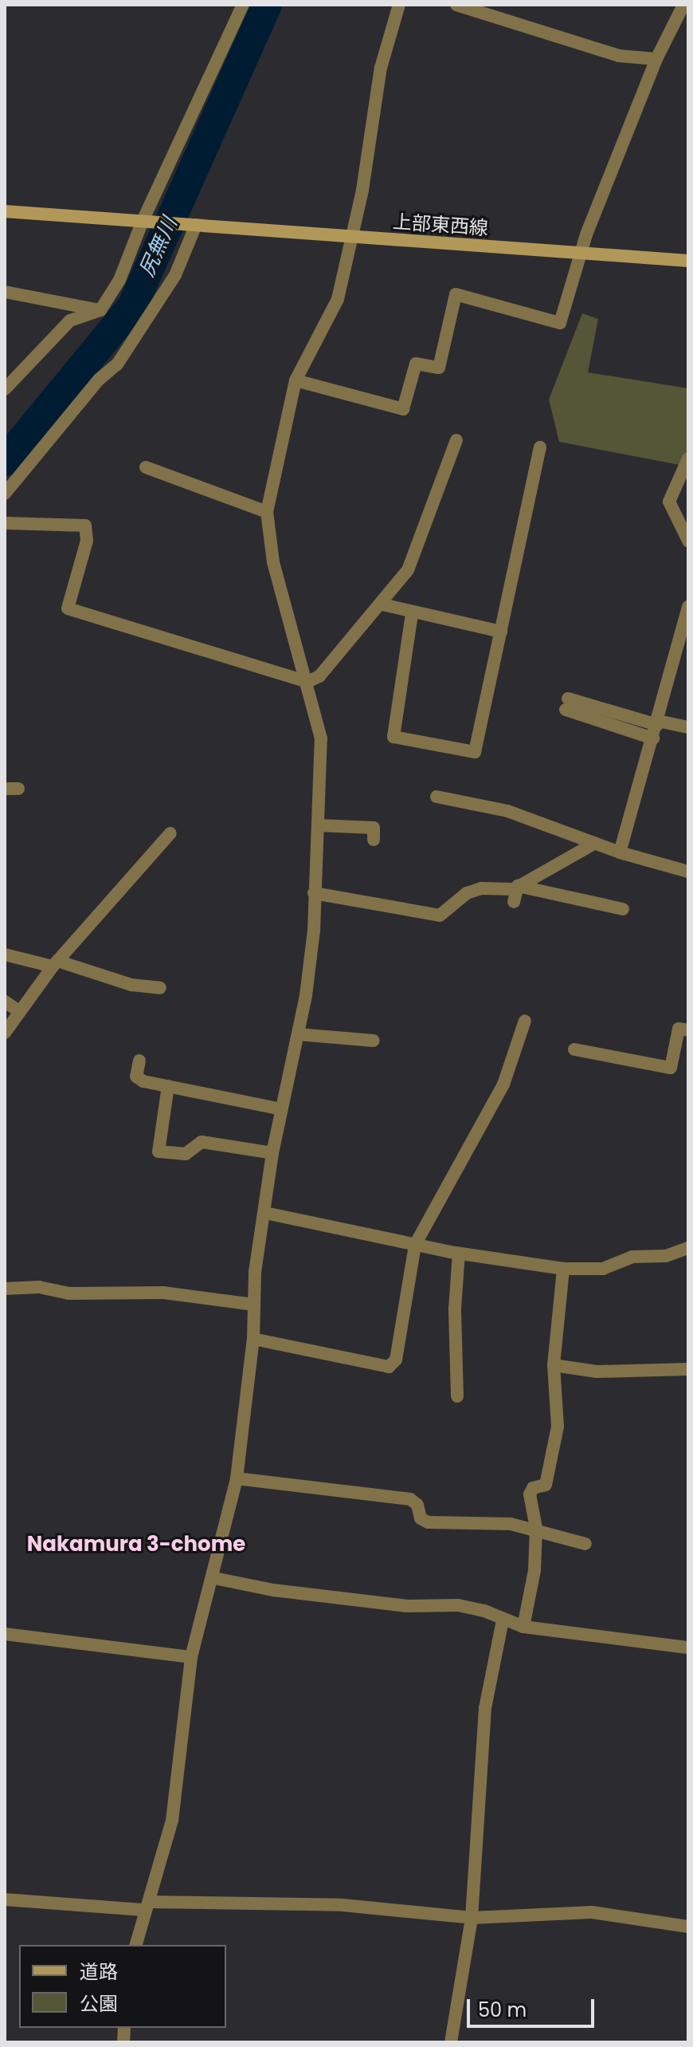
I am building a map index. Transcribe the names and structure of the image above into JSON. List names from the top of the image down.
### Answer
{
  "streets": {
    "street": ["上部東西線"]
  },
  "districts": ["Nakamura 3-chome"],
  "water": ["尻無川"],
  "legend": ["道路", "公園"],
  "scale_bar": "50 m"
}
